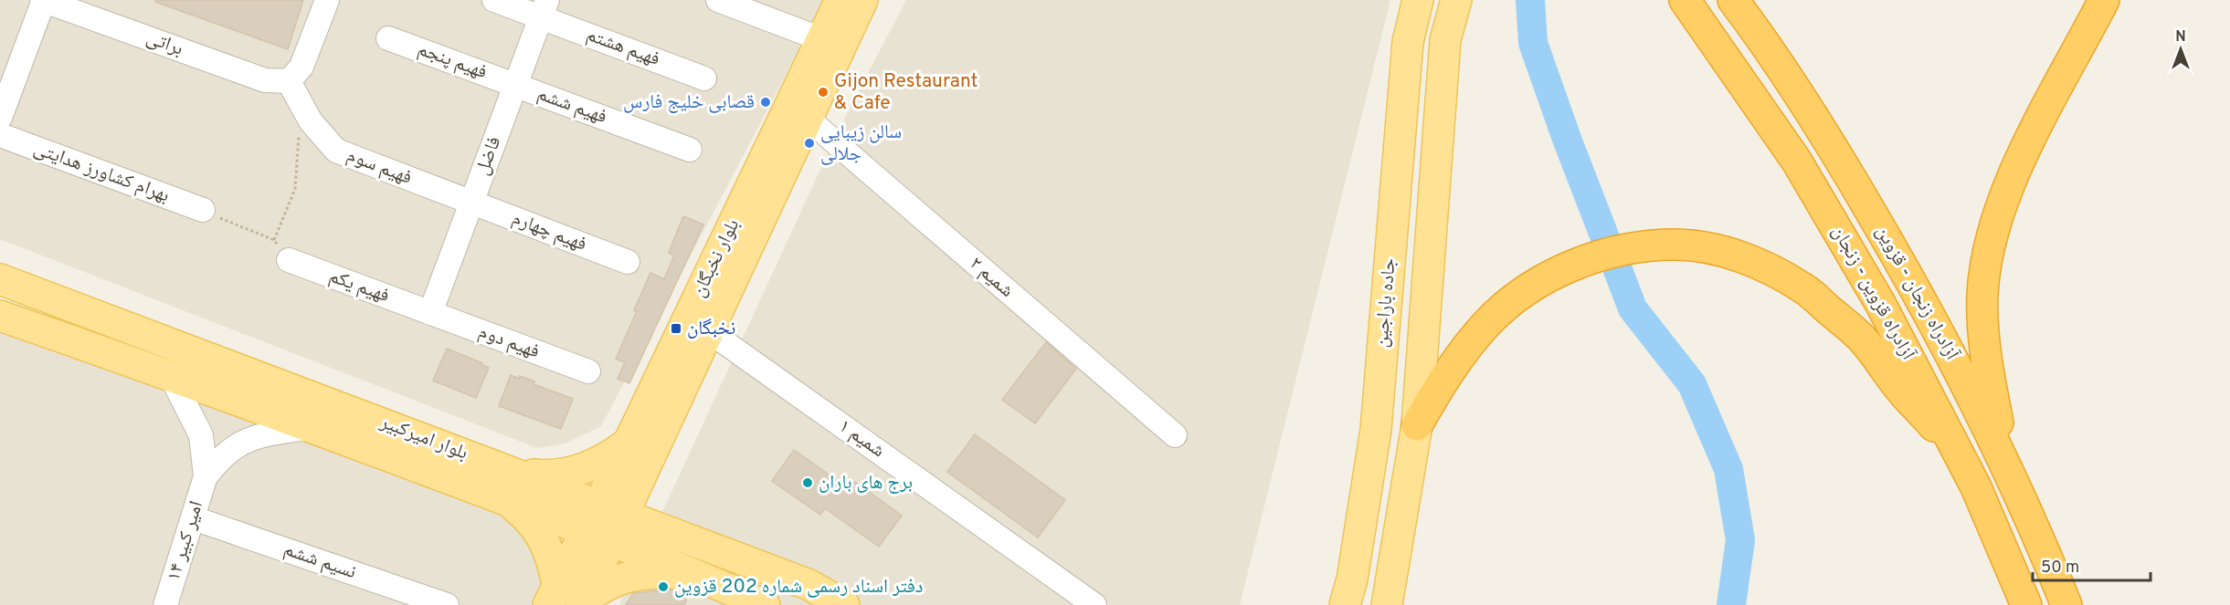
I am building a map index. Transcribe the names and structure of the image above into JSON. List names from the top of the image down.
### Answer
{
  "streets": {
    "highway": ["آزادراه قزوین - زنجان", "آزادراه زنجان - قزوین"],
    "main road": ["بلوار نخبگان", "جاده باراجین", "بلوار امیرکبیر"],
    "street": [
      "براتی",
      "فهیم هشتم",
      "فهیم پنجم",
      "فهیم ششم",
      "فاضل",
      "فهیم سوم",
      "بهرام کشاورز هدایتی",
      "فهیم چهارم",
      "شمیم ۲",
      "فهیم یکم",
      "فهیم دوم",
      "شمیم ۱",
      "امیر کبیر ۱۴",
      "نسیم ششم"
    ]
  },
  "crossings": [
    ["براتی", "فهیم سوم"],
    ["فهیم هشتم", "فاضل"],
    ["فهیم پنجم", "فهیم ششم"],
    ["فهیم پنجم", "فاضل"],
    ["فهیم ششم", "فاضل"],
    ["فاضل", "فهیم سوم"],
    ["فاضل", "فهیم چهارم"],
    ["فاضل", "فهیم یکم"],
    ["فاضل", "فهیم دوم"],
    ["فهیم سوم", "فهیم چهارم"],
    ["بلوار نخبگان", "شمیم ۲"],
    ["بلوار نخبگان", "بلوار امیرکبیر"],
    ["بلوار نخبگان", "شمیم ۱"],
    ["فهیم یکم", "فهیم دوم"],
    ["بلوار امیرکبیر", "امیر کبیر ۱۴"],
    ["امیر کبیر ۱۴", "نسیم ششم"]
  ],
  "places": {
    "other": [
      "Gijon Restaurant & Cafe",
      "قصابی خلیج فارس",
      "سالن زیبایی جلالی",
      "برج های باران",
      "دفتر اسناد رسمی شماره 202 قزوین"
    ],
    "transit": ["نخبگان"]
  },
  "scale_bar": "50 m",
  "north": "top"
}
